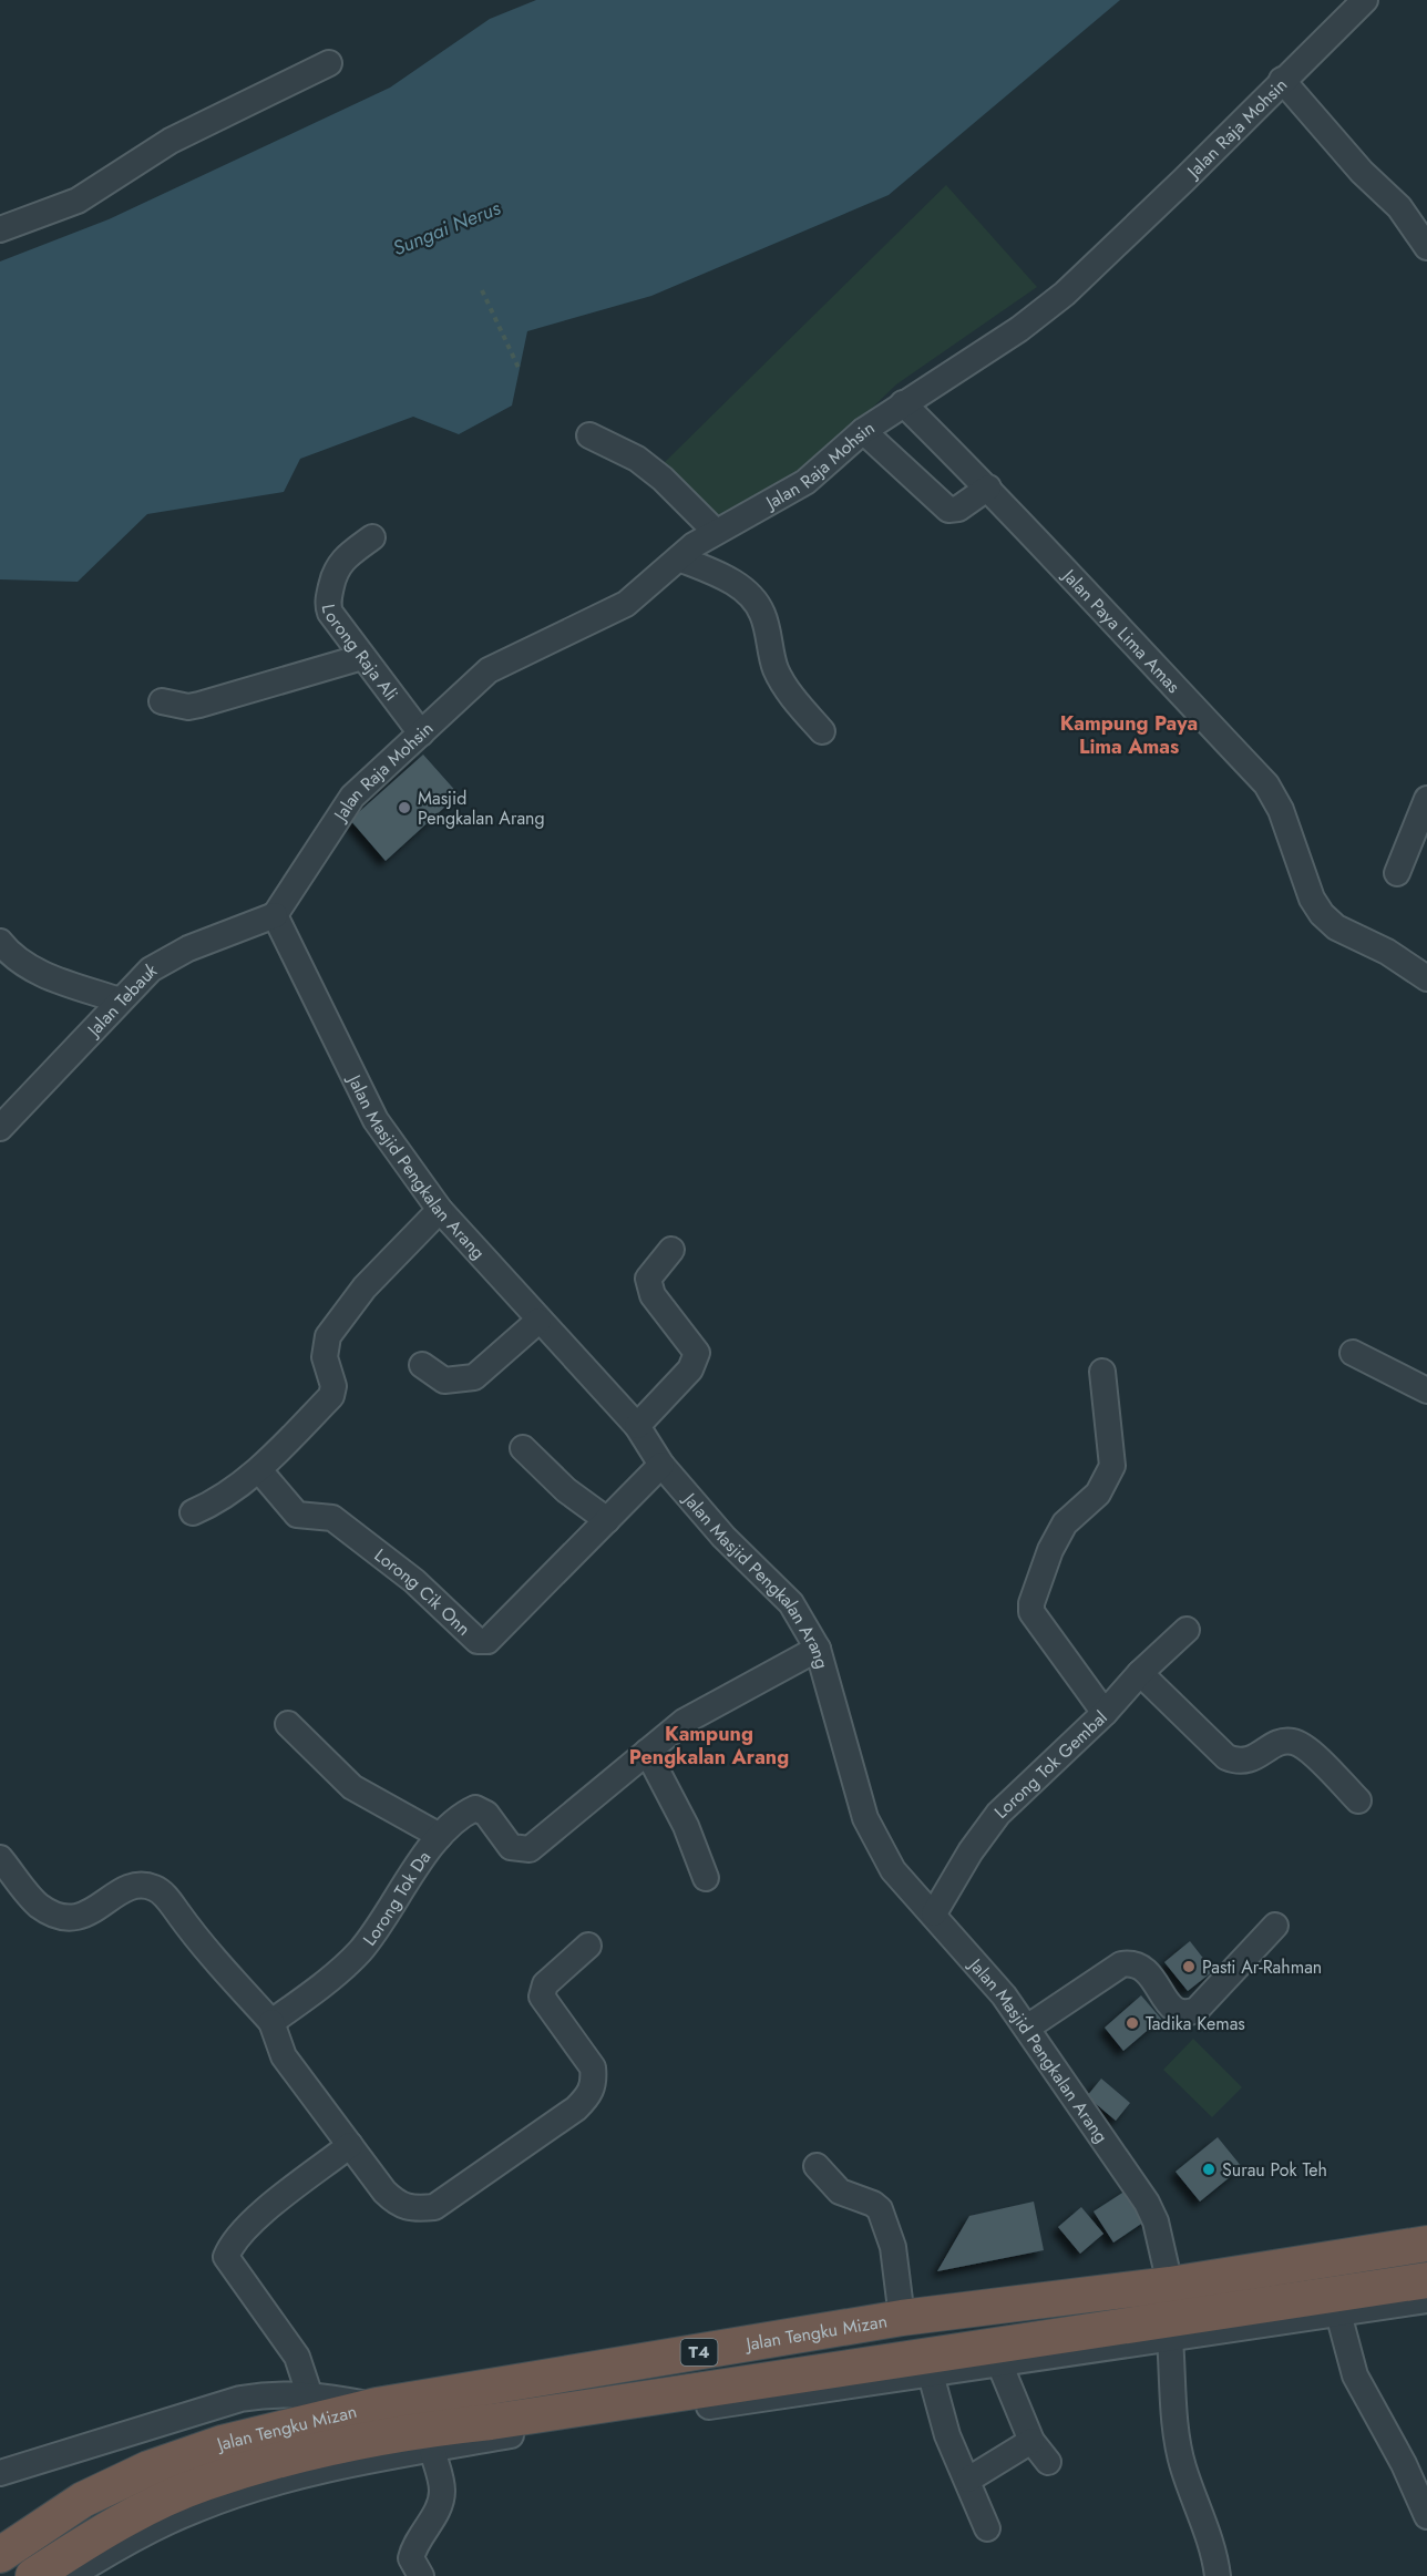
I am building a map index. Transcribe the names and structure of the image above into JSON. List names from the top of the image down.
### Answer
{
  "streets": {
    "highway": ["Jalan Tengku Mizan", "T4"],
    "street": [
      "Jalan Raja Mohsin",
      "Jalan Paya Lima Amas",
      "Lorong Raja Ali",
      "Jalan Tebauk",
      "Jalan Masjid Pengkalan Arang",
      "Lorong Cik Onn",
      "Lorong Tok Gembal",
      "Lorong Tok Da"
    ]
  },
  "crossings": [
    ["Jalan Raja Mohsin", "Jalan Paya Lima Amas"],
    ["Jalan Raja Mohsin", "Lorong Raja Ali"],
    ["Jalan Raja Mohsin", "Jalan Tebauk"],
    ["Jalan Raja Mohsin", "Jalan Masjid Pengkalan Arang"],
    ["Jalan Tebauk", "Jalan Masjid Pengkalan Arang"],
    ["Jalan Masjid Pengkalan Arang", "Lorong Cik Onn"],
    ["Jalan Masjid Pengkalan Arang", "Lorong Tok Gembal"],
    ["Jalan Masjid Pengkalan Arang", "Lorong Tok Da"],
    ["Jalan Masjid Pengkalan Arang", "Jalan Tengku Mizan"]
  ],
  "districts": ["Kampung Paya Lima Amas", "Kampung Pengkalan Arang"],
  "water": ["Sungai Nerus"],
  "places": [
    "Masjid Pengkalan Arang",
    "Pasti Ar-Rahman",
    "Tadika Kemas",
    "Surau Pok Teh"
  ]
}
